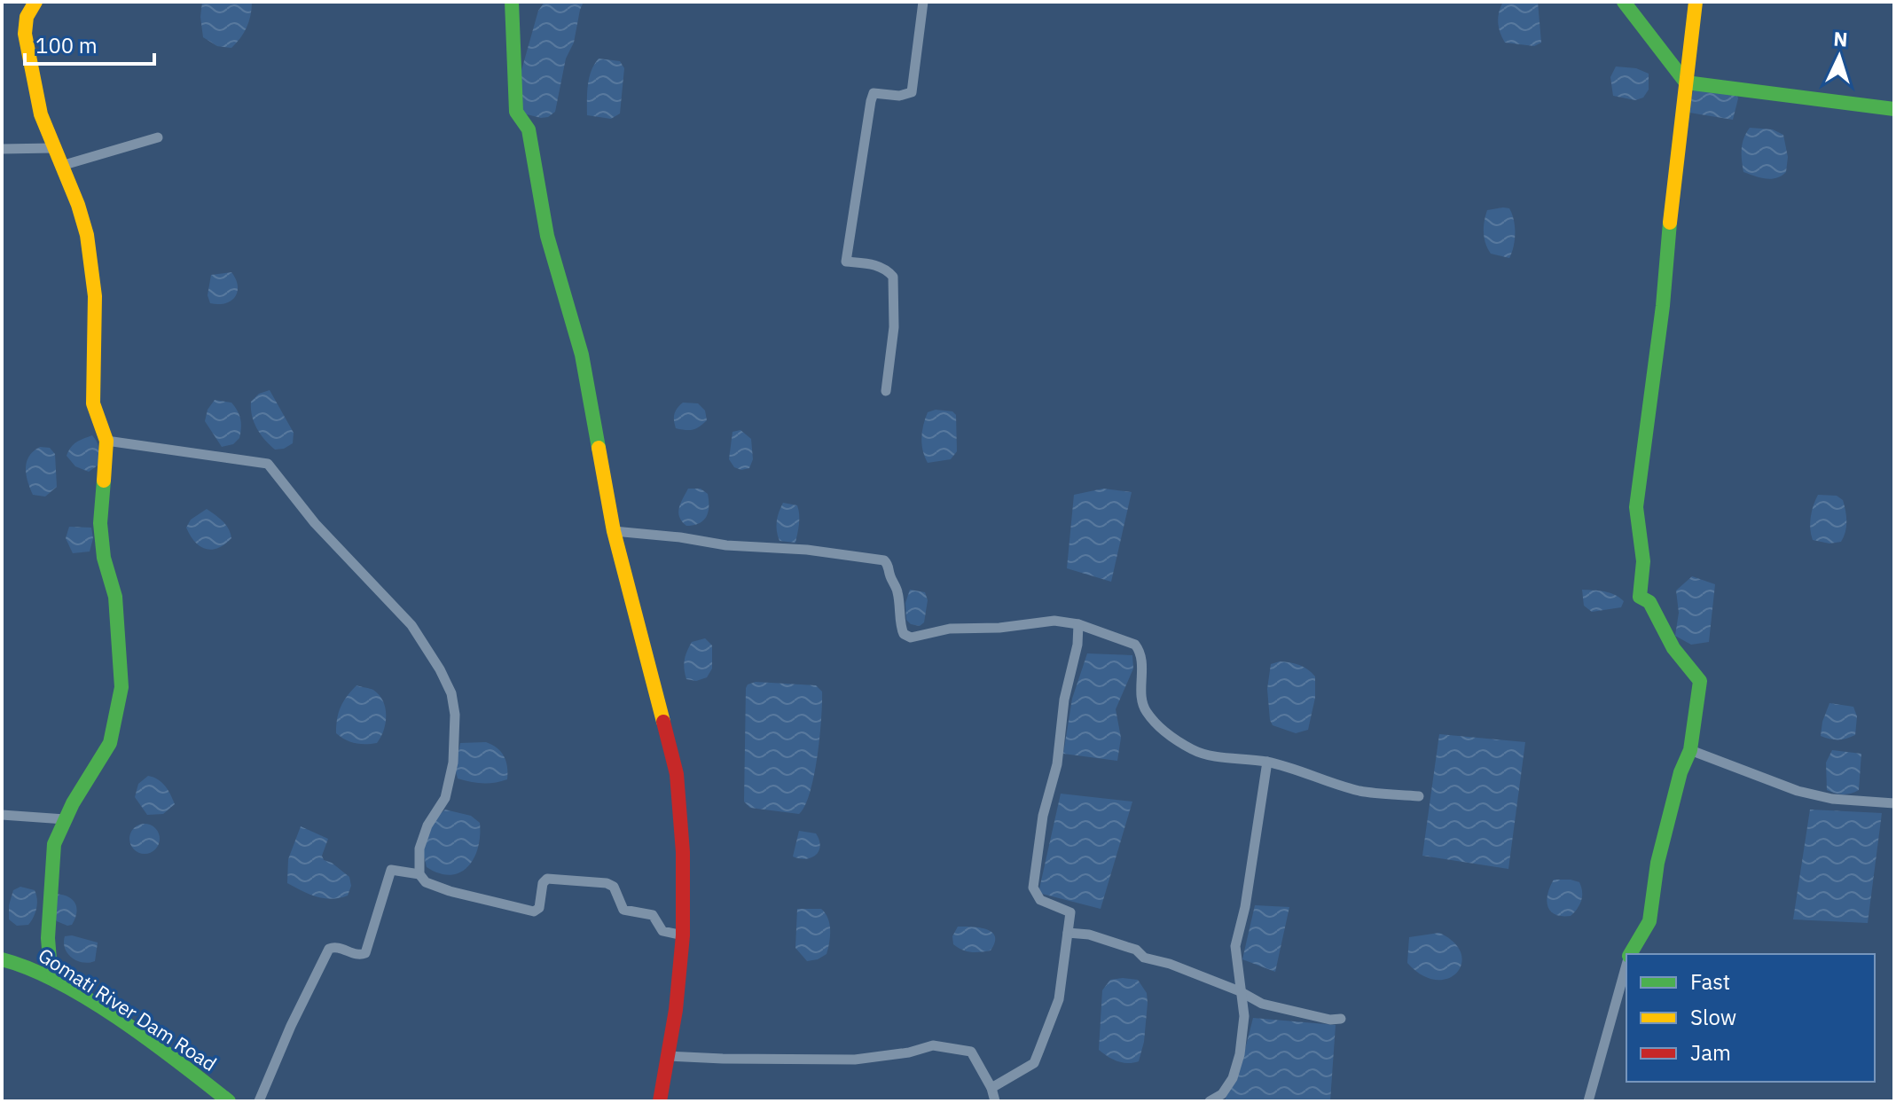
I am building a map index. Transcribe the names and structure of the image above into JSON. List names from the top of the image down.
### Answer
{
  "streets": {
    "street": ["Gomati River Dam Road"]
  },
  "legend": ["Fast", "Slow", "Jam"],
  "scale_bar": "100 m",
  "north": "top"
}
